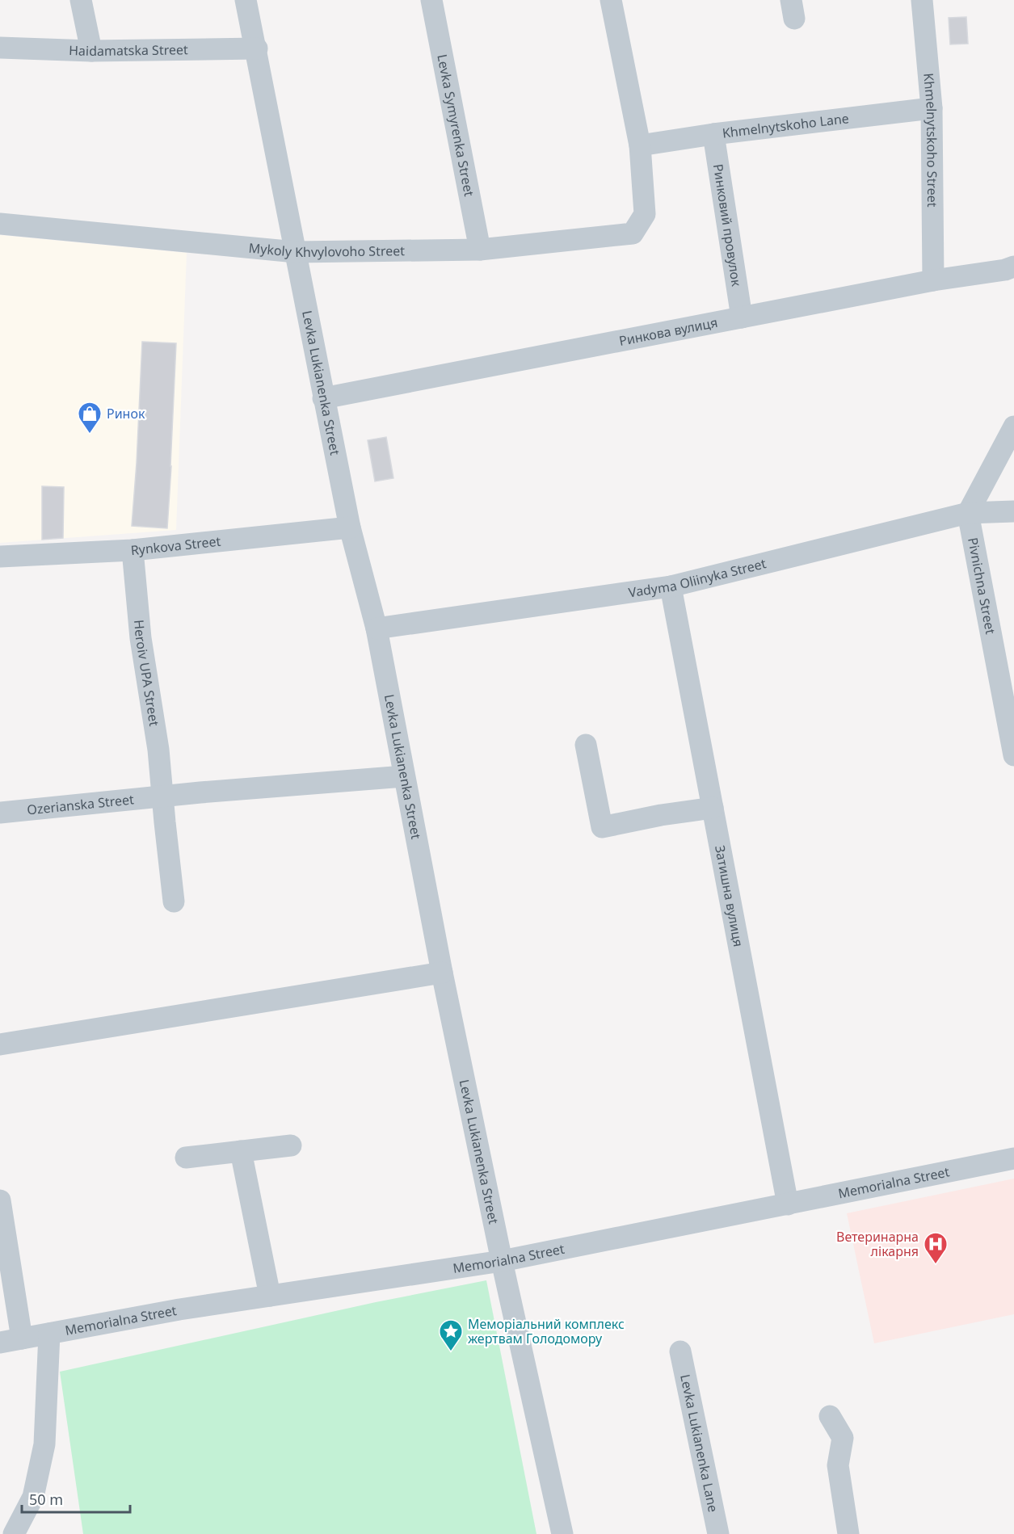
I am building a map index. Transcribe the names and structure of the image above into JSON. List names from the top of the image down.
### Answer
{
  "streets": {
    "street": [
      "Haidamatska Street",
      "Levka Symyrenka Street",
      "Khmelnytskoho Lane",
      "Khmelnytskoho Street",
      "Ринковий провулок",
      "Mykoly Khvylovoho Street",
      "Ринкова вулиця",
      "Levka Lukianenka Street",
      "Rynkova Street",
      "Vadyma Oliinyka Street",
      "Pivnichna Street",
      "Heroiv UPA Street",
      "Ozerianska Street",
      "Затишна вулиця",
      "Memorialna Street",
      "Levka Lukianenka Lane"
    ]
  },
  "crossings": [
    ["Haidamatska Street", "Levka Lukianenka Street"],
    ["Levka Symyrenka Street", "Mykoly Khvylovoho Street"],
    ["Khmelnytskoho Lane", "Khmelnytskoho Street"],
    ["Khmelnytskoho Lane", "Ринковий провулок"],
    ["Khmelnytskoho Lane", "Mykoly Khvylovoho Street"],
    ["Khmelnytskoho Street", "Ринкова вулиця"],
    ["Ринковий провулок", "Ринкова вулиця"],
    ["Mykoly Khvylovoho Street", "Levka Lukianenka Street"],
    ["Ринкова вулиця", "Levka Lukianenka Street"],
    ["Levka Lukianenka Street", "Rynkova Street"],
    ["Levka Lukianenka Street", "Vadyma Oliinyka Street"],
    ["Levka Lukianenka Street", "Memorialna Street"],
    ["Rynkova Street", "Heroiv UPA Street"],
    ["Vadyma Oliinyka Street", "Pivnichna Street"],
    ["Vadyma Oliinyka Street", "Затишна вулиця"],
    ["Heroiv UPA Street", "Ozerianska Street"],
    ["Затишна вулиця", "Memorialna Street"]
  ],
  "places": {
    "shop": ["Ринок"],
    "hospital": ["Ветеринарна лікарня"],
    "place": ["Меморіальний комплекс жертвам Голодомору"]
  },
  "scale_bar": "50 m"
}
